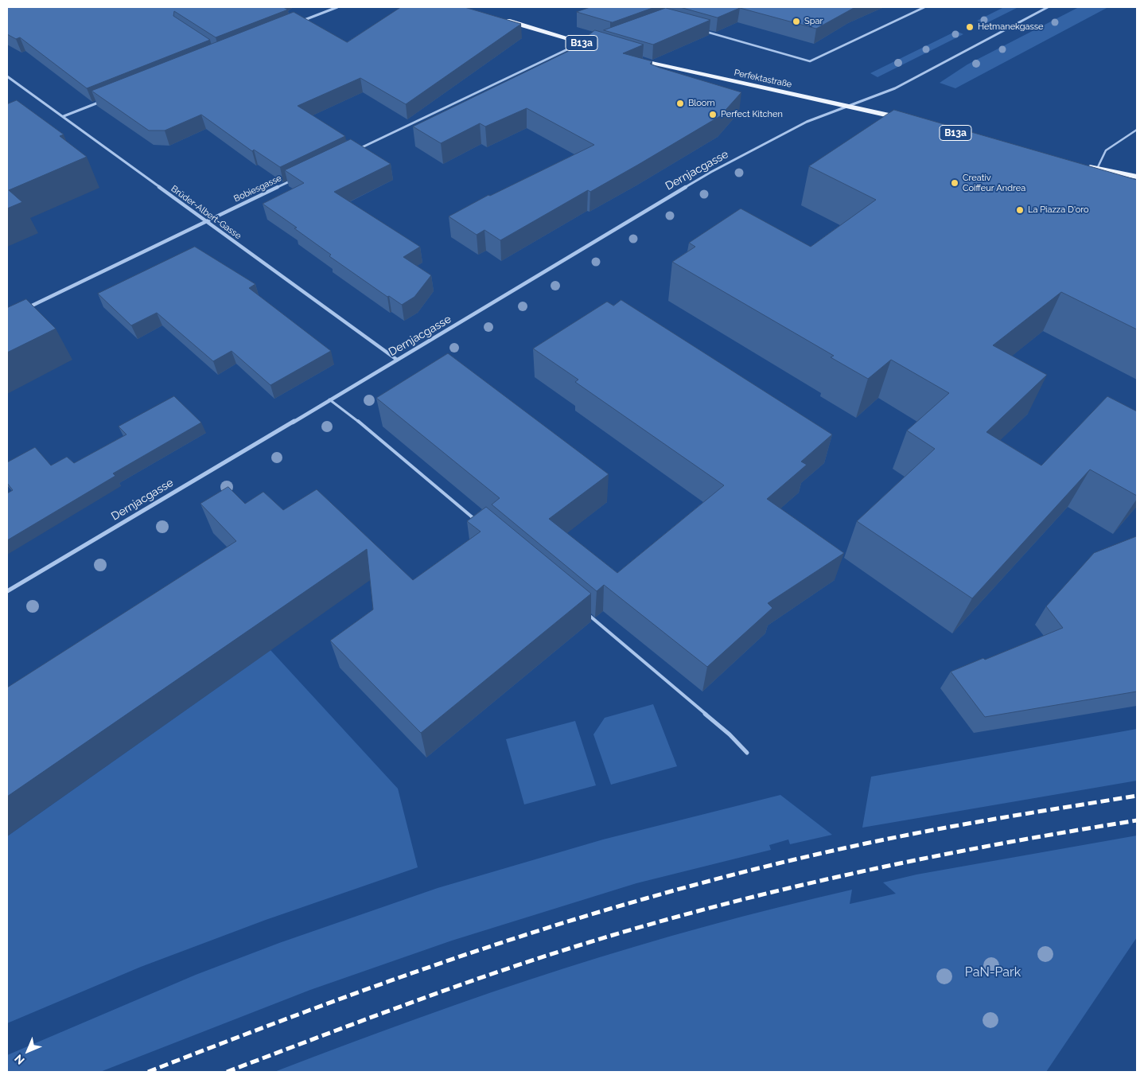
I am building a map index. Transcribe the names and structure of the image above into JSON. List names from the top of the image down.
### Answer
{
  "streets": {
    "main road": ["B13a", "Perfektastraße"],
    "street": ["Dernjacgasse", "Bobiesgasse", "Brüder-Albert-Gasse"]
  },
  "crossings": [
    ["Perfektastraße", "Dernjacgasse"],
    ["Dernjacgasse", "Brüder-Albert-Gasse"],
    ["Bobiesgasse", "Brüder-Albert-Gasse"]
  ],
  "parks": ["PaN-Park"],
  "places": [
    "Spar",
    "Hetmanekgasse",
    "Bloom",
    "Perfect Kitchen",
    "Creativ Coiffeur Andrea",
    "La Piazza D'oro"
  ],
  "north": "bottom left"
}
